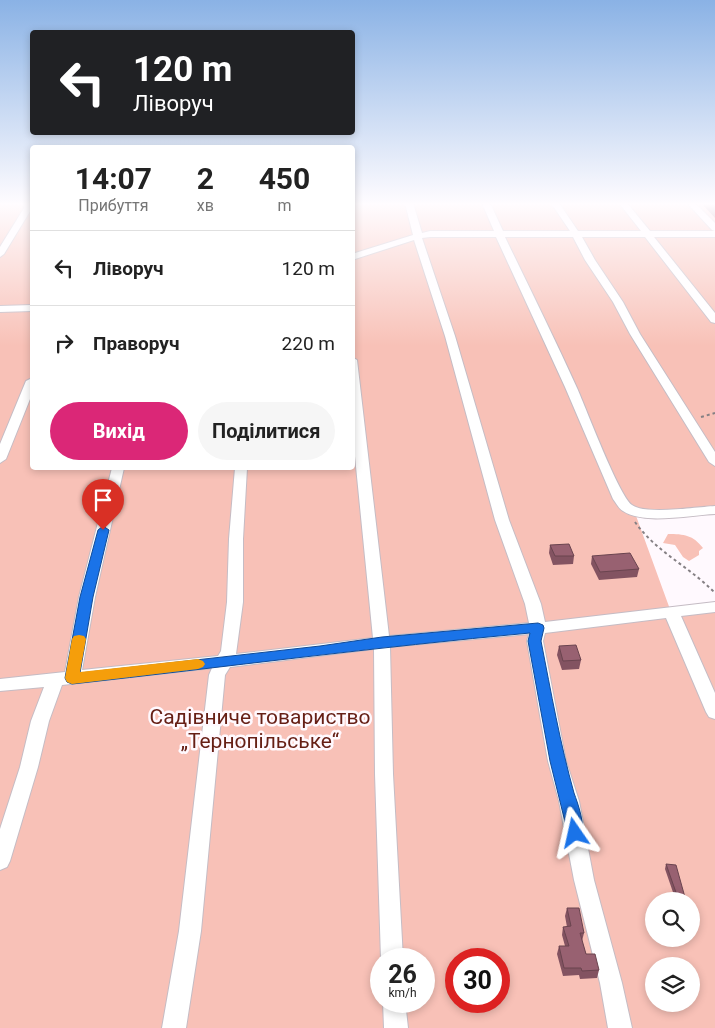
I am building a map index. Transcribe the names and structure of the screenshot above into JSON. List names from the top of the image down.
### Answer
{
  "parks": ["Садівниче товариство „Тернопільське“"],
  "page": {
    "turn": ["120 m", "Ліворуч"],
    "eta": [
      "14:07",
      "Прибуття",
      "2",
      "хв",
      "450",
      "m"
    ],
    "list": [
      {
        "name": "Ліворуч",
        "value": "120 m"
      },
      {
        "name": "Праворуч",
        "value": "220 m"
      }
    ],
    "buttons": ["Вихід", "Поділитися"],
    "speed": "26 km/h",
    "limit": "30"
  }
}
